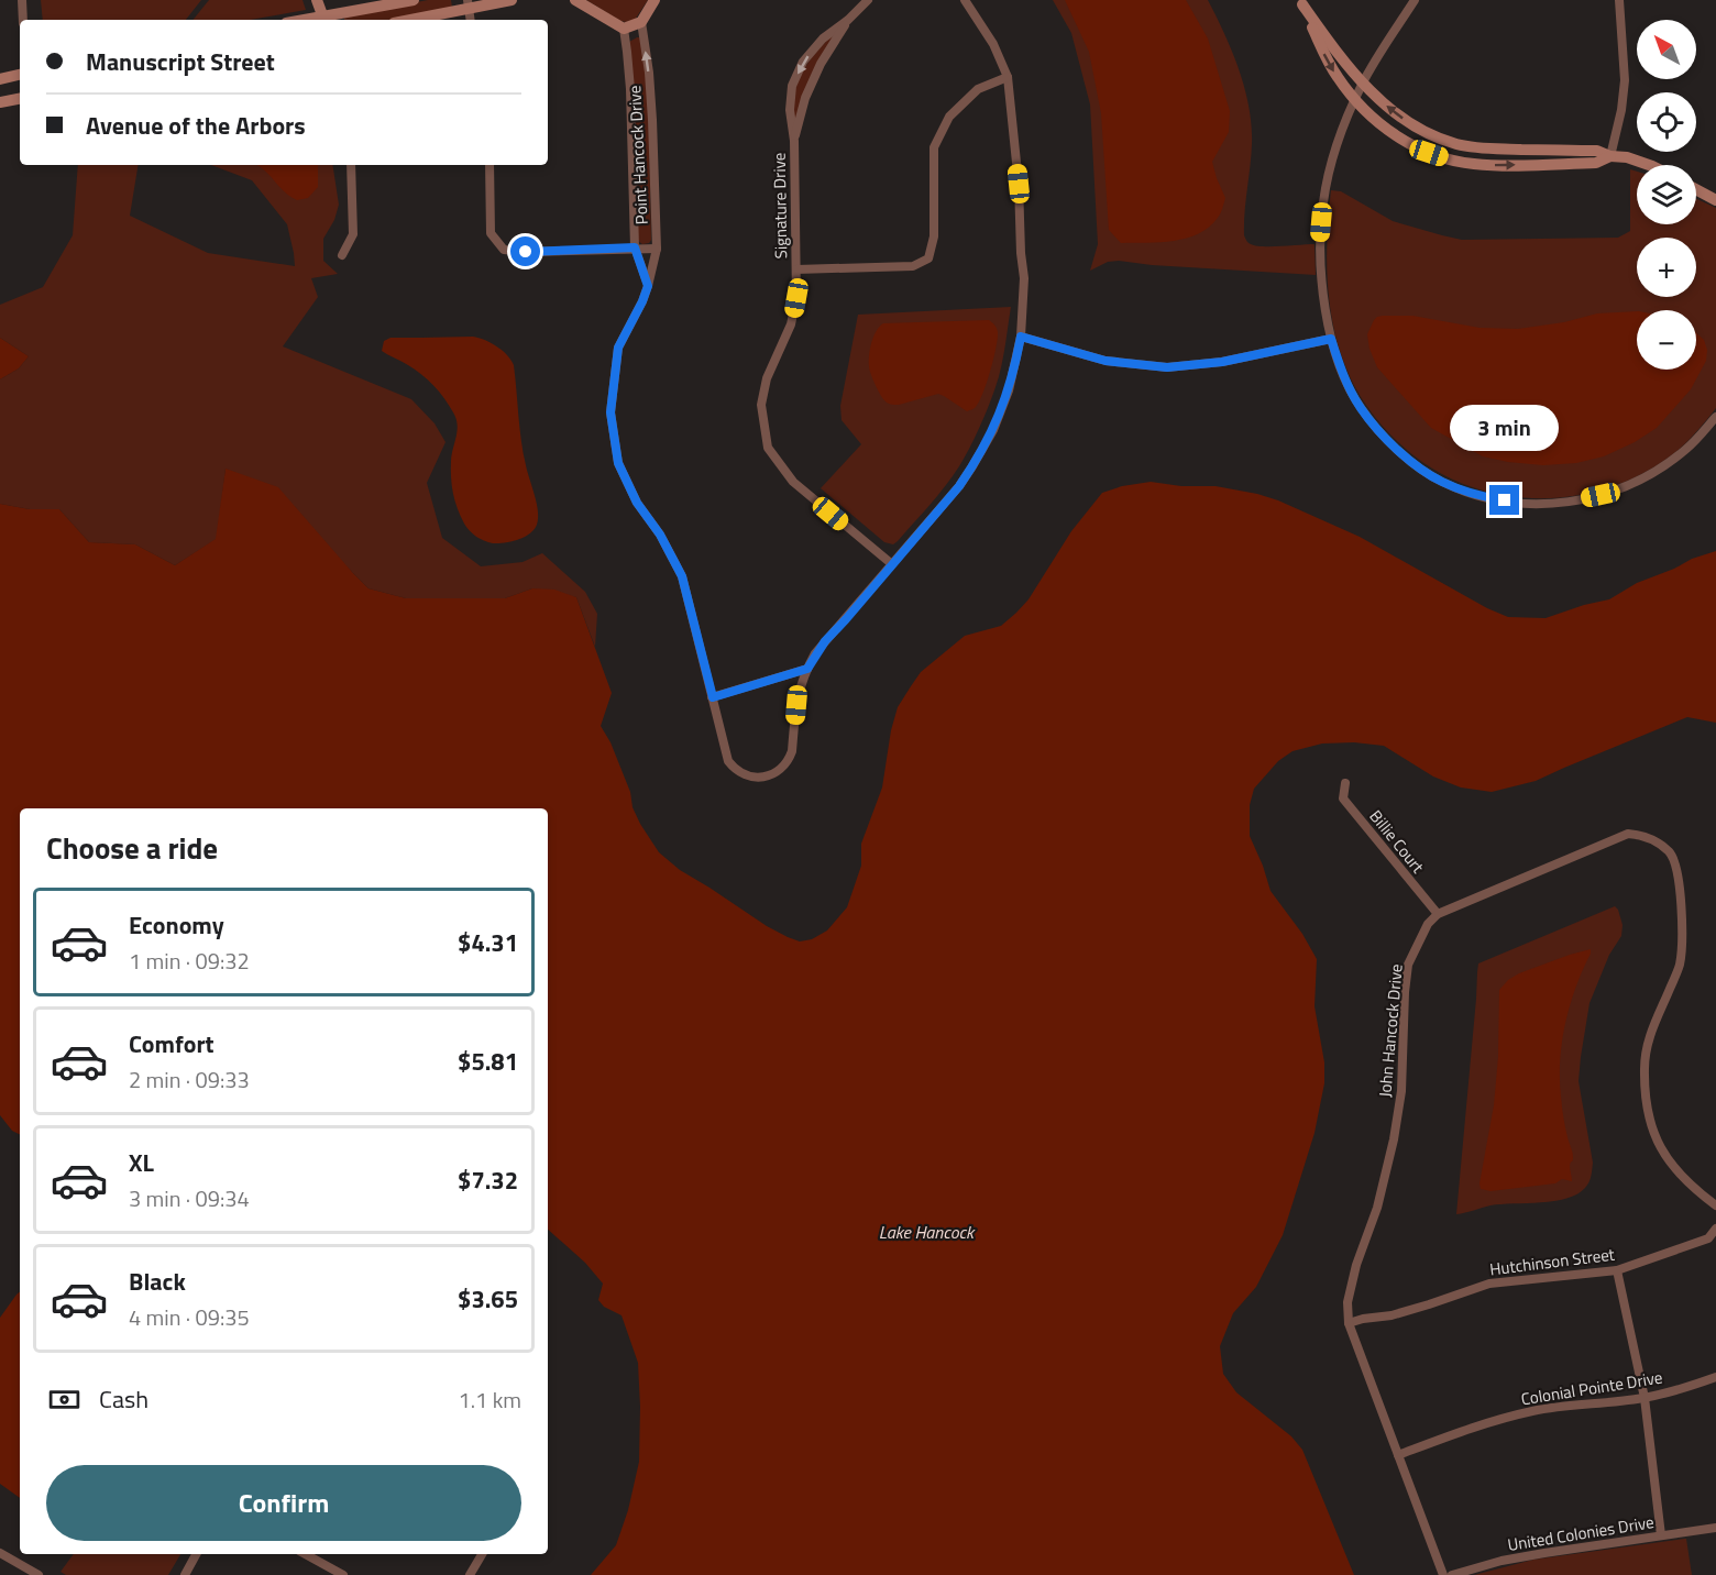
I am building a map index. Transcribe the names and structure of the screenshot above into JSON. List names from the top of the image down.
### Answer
{
  "streets": {
    "street": [
      "Point Hancock Drive",
      "Signature Drive",
      "Billie Court",
      "John Hancock Drive",
      "Hutchinson Street",
      "Colonial Pointe Drive",
      "United Colonies Drive"
    ]
  },
  "crossings": [
    ["Point Hancock Drive", "Signature Drive"],
    ["Billie Court", "John Hancock Drive"],
    ["John Hancock Drive", "Hutchinson Street"],
    ["John Hancock Drive", "Colonial Pointe Drive"]
  ],
  "water": ["Lake Hancock"],
  "north": "top left",
  "page": {
    "map_buttons": ["+", "−"],
    "banner": ["Manuscript Street", "Avenue of the Arbors"],
    "bubble": "3 min",
    "heading": "Choose a ride",
    "list": [
      {
        "name": "Economy",
        "note": "1 min · 09:32",
        "value": "$4.31"
      },
      {
        "name": "Comfort",
        "note": "2 min · 09:33",
        "value": "$5.81"
      },
      {
        "name": "XL",
        "note": "3 min · 09:34",
        "value": "$7.32"
      },
      {
        "name": "Black",
        "note": "4 min · 09:35",
        "value": "$3.65"
      }
    ],
    "pay": ["Cash", "1.1 km"],
    "buttons": "Confirm"
  }
}
